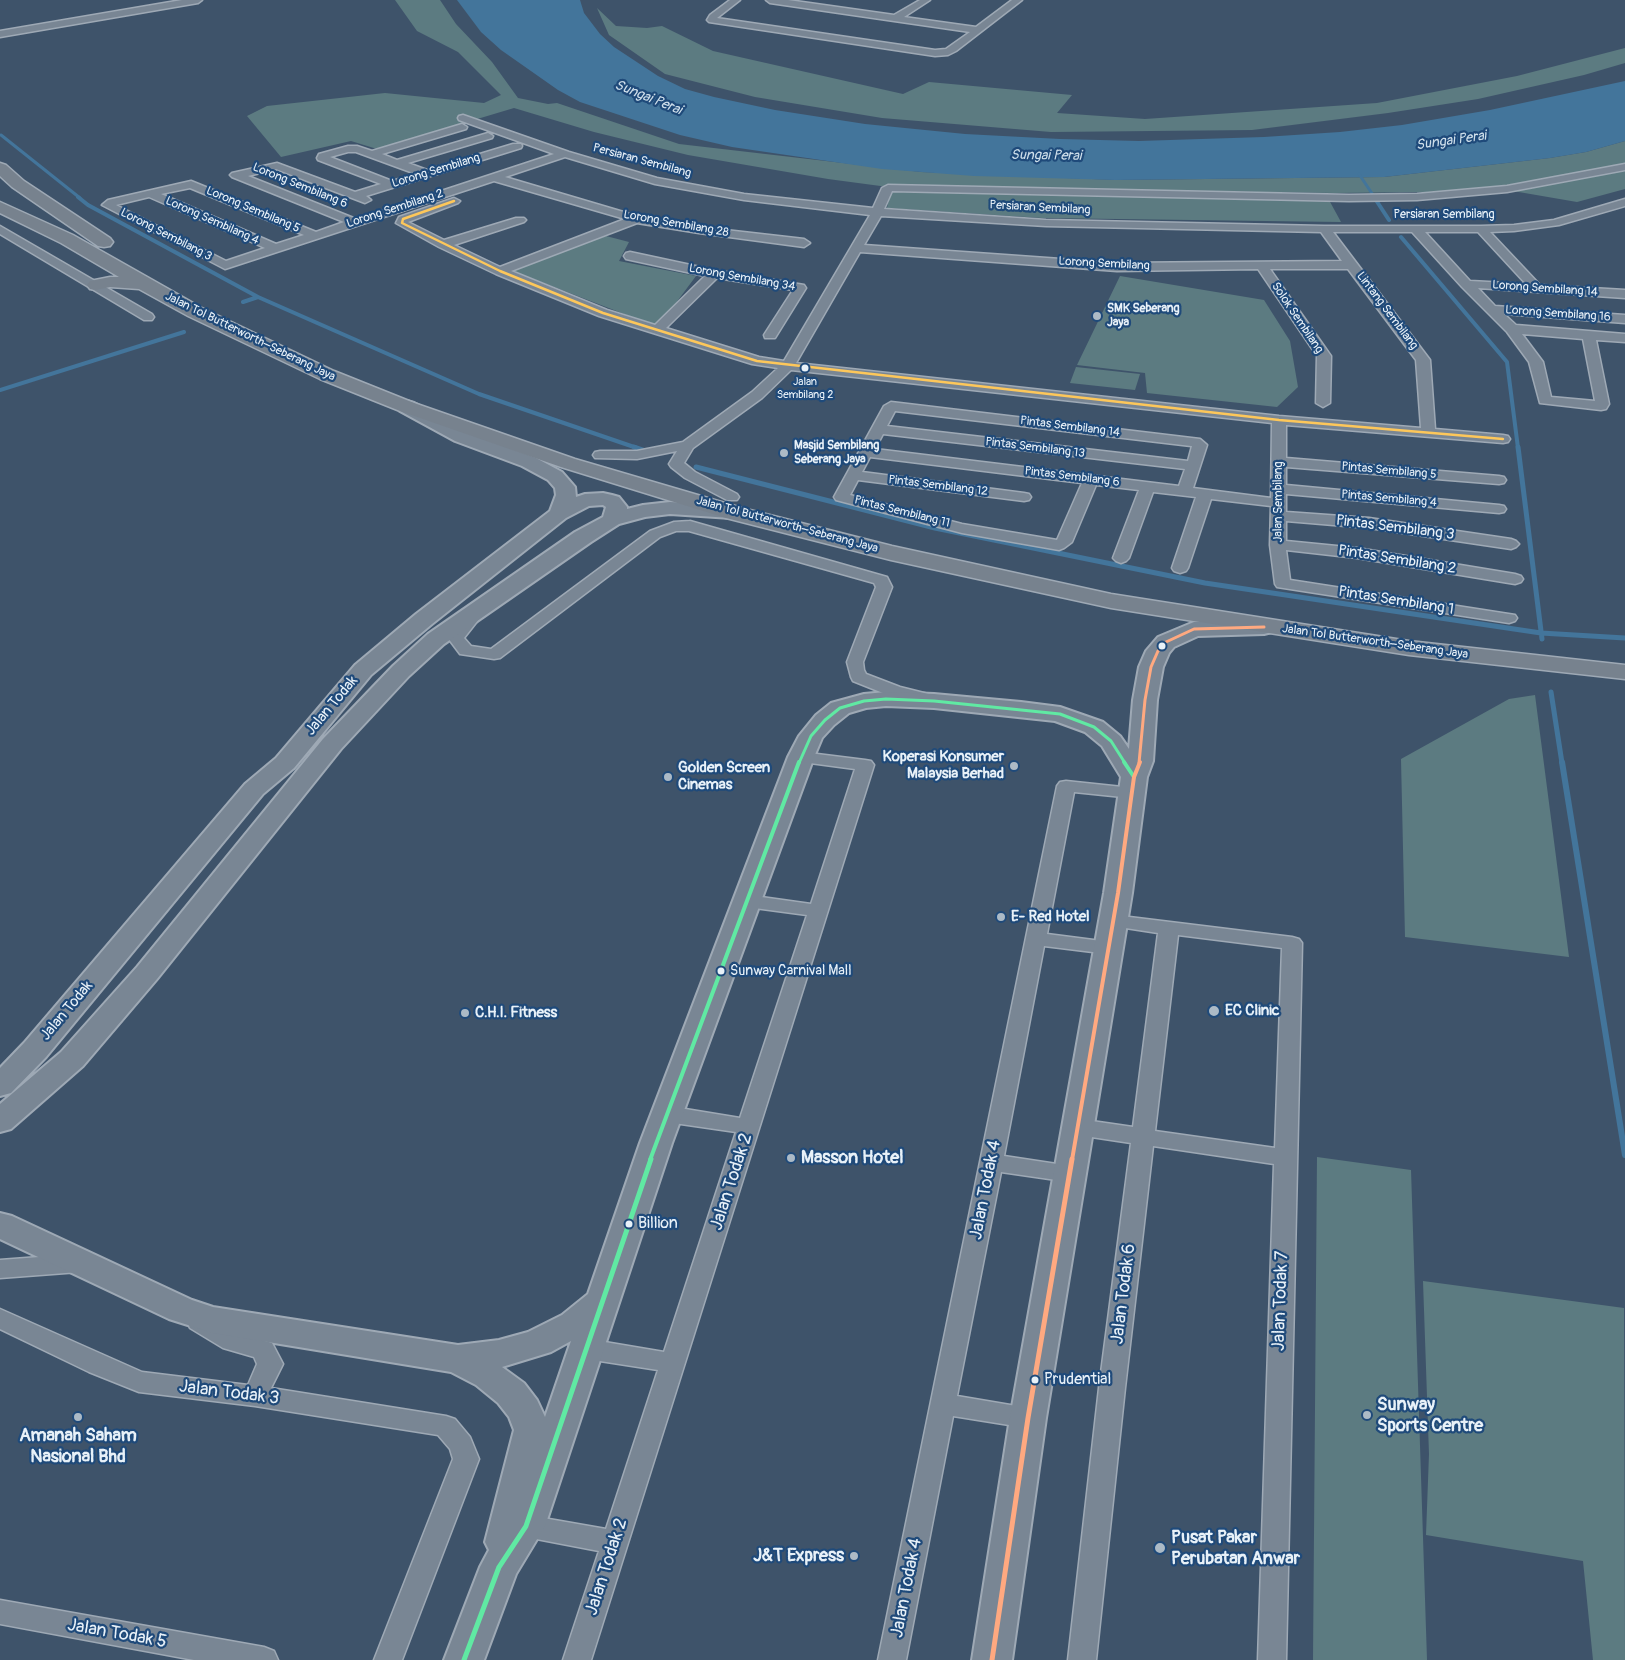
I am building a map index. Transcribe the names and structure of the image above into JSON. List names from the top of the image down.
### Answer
{
  "streets": {
    "highway": ["Jalan Tol Butterworth–Seberang Jaya"],
    "main road": ["Jalan Todak"],
    "street": [
      "Persiaran Sembilang",
      "Lorong Sembilang",
      "Lorong Sembilang 6",
      "Lorong Sembilang 2",
      "Lorong Sembilang 5",
      "Lorong Sembilang 4",
      "Lorong Sembilang 28",
      "Lorong Sembilang 3",
      "Lorong Sembilang 34",
      "Lorong Sembilang 14",
      "Lintang Sembilang",
      "Lorong Sembilang 16",
      "Solok Sembilang",
      "Pintas Sembilang 14",
      "Pintas Sembilang 13",
      "Pintas Sembilang 5",
      "Pintas Sembilang 6",
      "Pintas Sembilang 12",
      "Pintas Sembilang 4",
      "Jalan Sembilang",
      "Pintas Sembilang 11",
      "Pintas Sembilang 3",
      "Pintas Sembilang 2",
      "Pintas Sembilang 1",
      "Jalan Todak 2",
      "Jalan Todak 4",
      "Jalan Todak 6",
      "Jalan Todak 7",
      "Jalan Todak 3",
      "Jalan Todak 5"
    ]
  },
  "crossings": [
    ["Persiaran Sembilang", "Lorong Sembilang 2"],
    ["Persiaran Sembilang", "Lintang Sembilang"],
    ["Lorong Sembilang", "Lintang Sembilang"],
    ["Lorong Sembilang", "Solok Sembilang"],
    ["Lorong Sembilang 6", "Lorong Sembilang 2"],
    ["Lorong Sembilang 2", "Lorong Sembilang 5"],
    ["Lorong Sembilang 2", "Lorong Sembilang 4"],
    ["Lorong Sembilang 2", "Lorong Sembilang 28"],
    ["Lorong Sembilang 2", "Lorong Sembilang 3"],
    ["Jalan Tol Butterworth–Seberang Jaya", "Jalan Todak"],
    ["Pintas Sembilang 14", "Pintas Sembilang 13"],
    ["Pintas Sembilang 14", "Pintas Sembilang 6"],
    ["Pintas Sembilang 14", "Pintas Sembilang 11"],
    ["Pintas Sembilang 13", "Pintas Sembilang 11"],
    ["Pintas Sembilang 5", "Jalan Sembilang"],
    ["Pintas Sembilang 6", "Pintas Sembilang 4"],
    ["Pintas Sembilang 6", "Jalan Sembilang"],
    ["Pintas Sembilang 6", "Pintas Sembilang 11"],
    ["Pintas Sembilang 6", "Pintas Sembilang 3"],
    ["Pintas Sembilang 12", "Pintas Sembilang 11"],
    ["Pintas Sembilang 4", "Jalan Sembilang"],
    ["Pintas Sembilang 4", "Pintas Sembilang 3"],
    ["Jalan Sembilang", "Pintas Sembilang 3"],
    ["Jalan Sembilang", "Pintas Sembilang 2"],
    ["Jalan Sembilang", "Pintas Sembilang 1"],
    ["Jalan Todak 6", "Jalan Todak 7"]
  ],
  "water": ["Sungai Perai"],
  "places": [
    "SMK Seberang Jaya",
    "Jalan Sembilang 2",
    "Masjid Sembilang Seberang Jaya",
    "Koperasi Konsumer Malaysia Berhad",
    "Golden Screen Cinemas",
    "E- Red Hotel",
    "Sunway Carnival Mall",
    "EC Clinic",
    "C.H.I. Fitness",
    "Masson Hotel",
    "Billion",
    "Prudential",
    "Sunway Sports Centre",
    "Amanah Saham Nasional Bhd",
    "Pusat Pakar Perubatan Anwar",
    "J&T Express"
  ]
}
